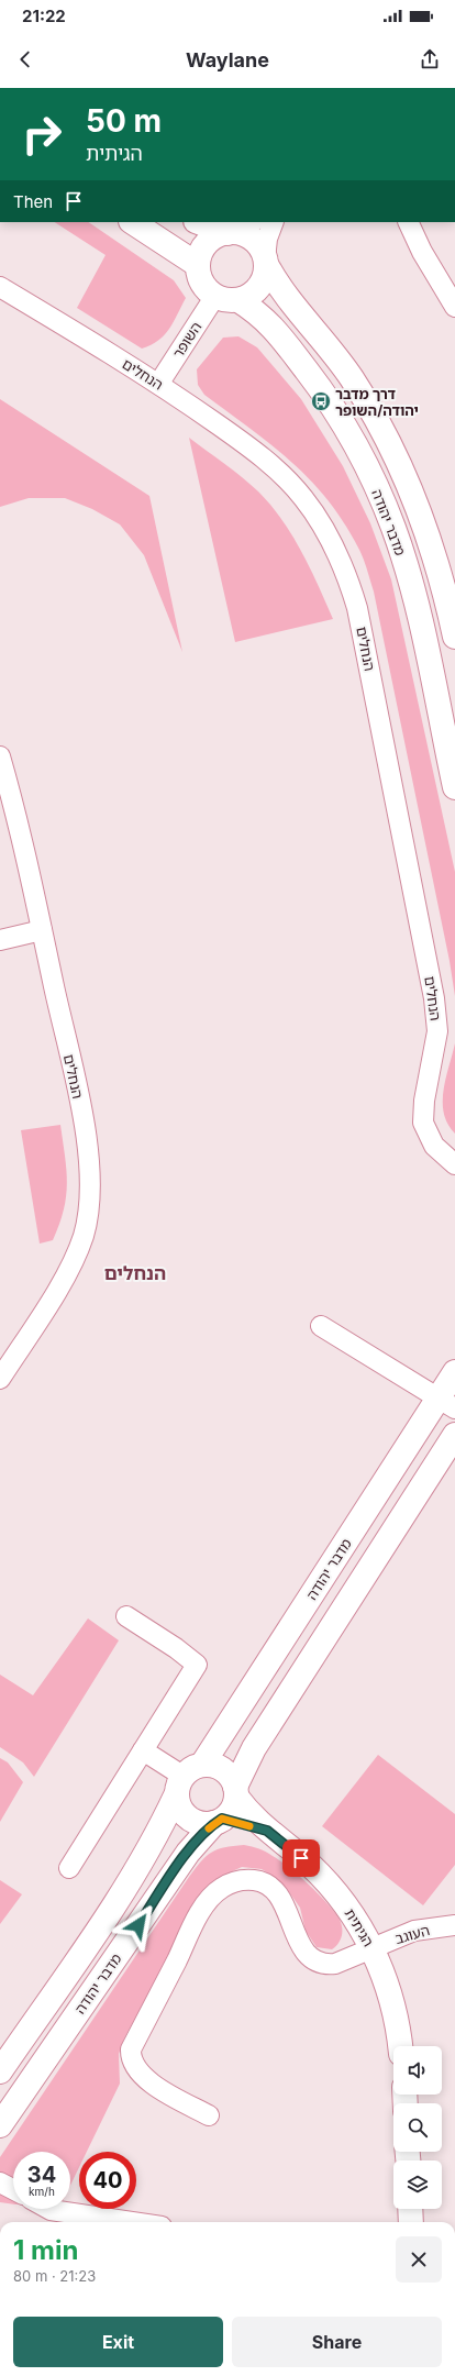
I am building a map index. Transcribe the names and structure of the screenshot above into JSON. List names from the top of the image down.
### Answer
{
  "streets": {
    "street": [
      "השופר",
      "הנחלים",
      "מדבר יהודה",
      "הגיתית",
      "העוגב"
    ]
  },
  "crossings": [
    ["השופר", "הנחלים"],
    ["השופר", "מדבר יהודה"],
    ["מדבר יהודה", "הגיתית"],
    ["הגיתית", "העוגב"]
  ],
  "districts": ["הנחלים"],
  "places": {
    "bus stop": ["דרך מדבר יהודה/השופר"]
  },
  "page": {
    "status": "21:22",
    "header": "Waylane",
    "turn": ["50 m", "הגיתית"],
    "then": "Then",
    "speed": "34 km/h",
    "limit": "40",
    "heading": ["1 min", "80 m · 21:23"],
    "buttons": ["Exit", "Share"]
  }
}
